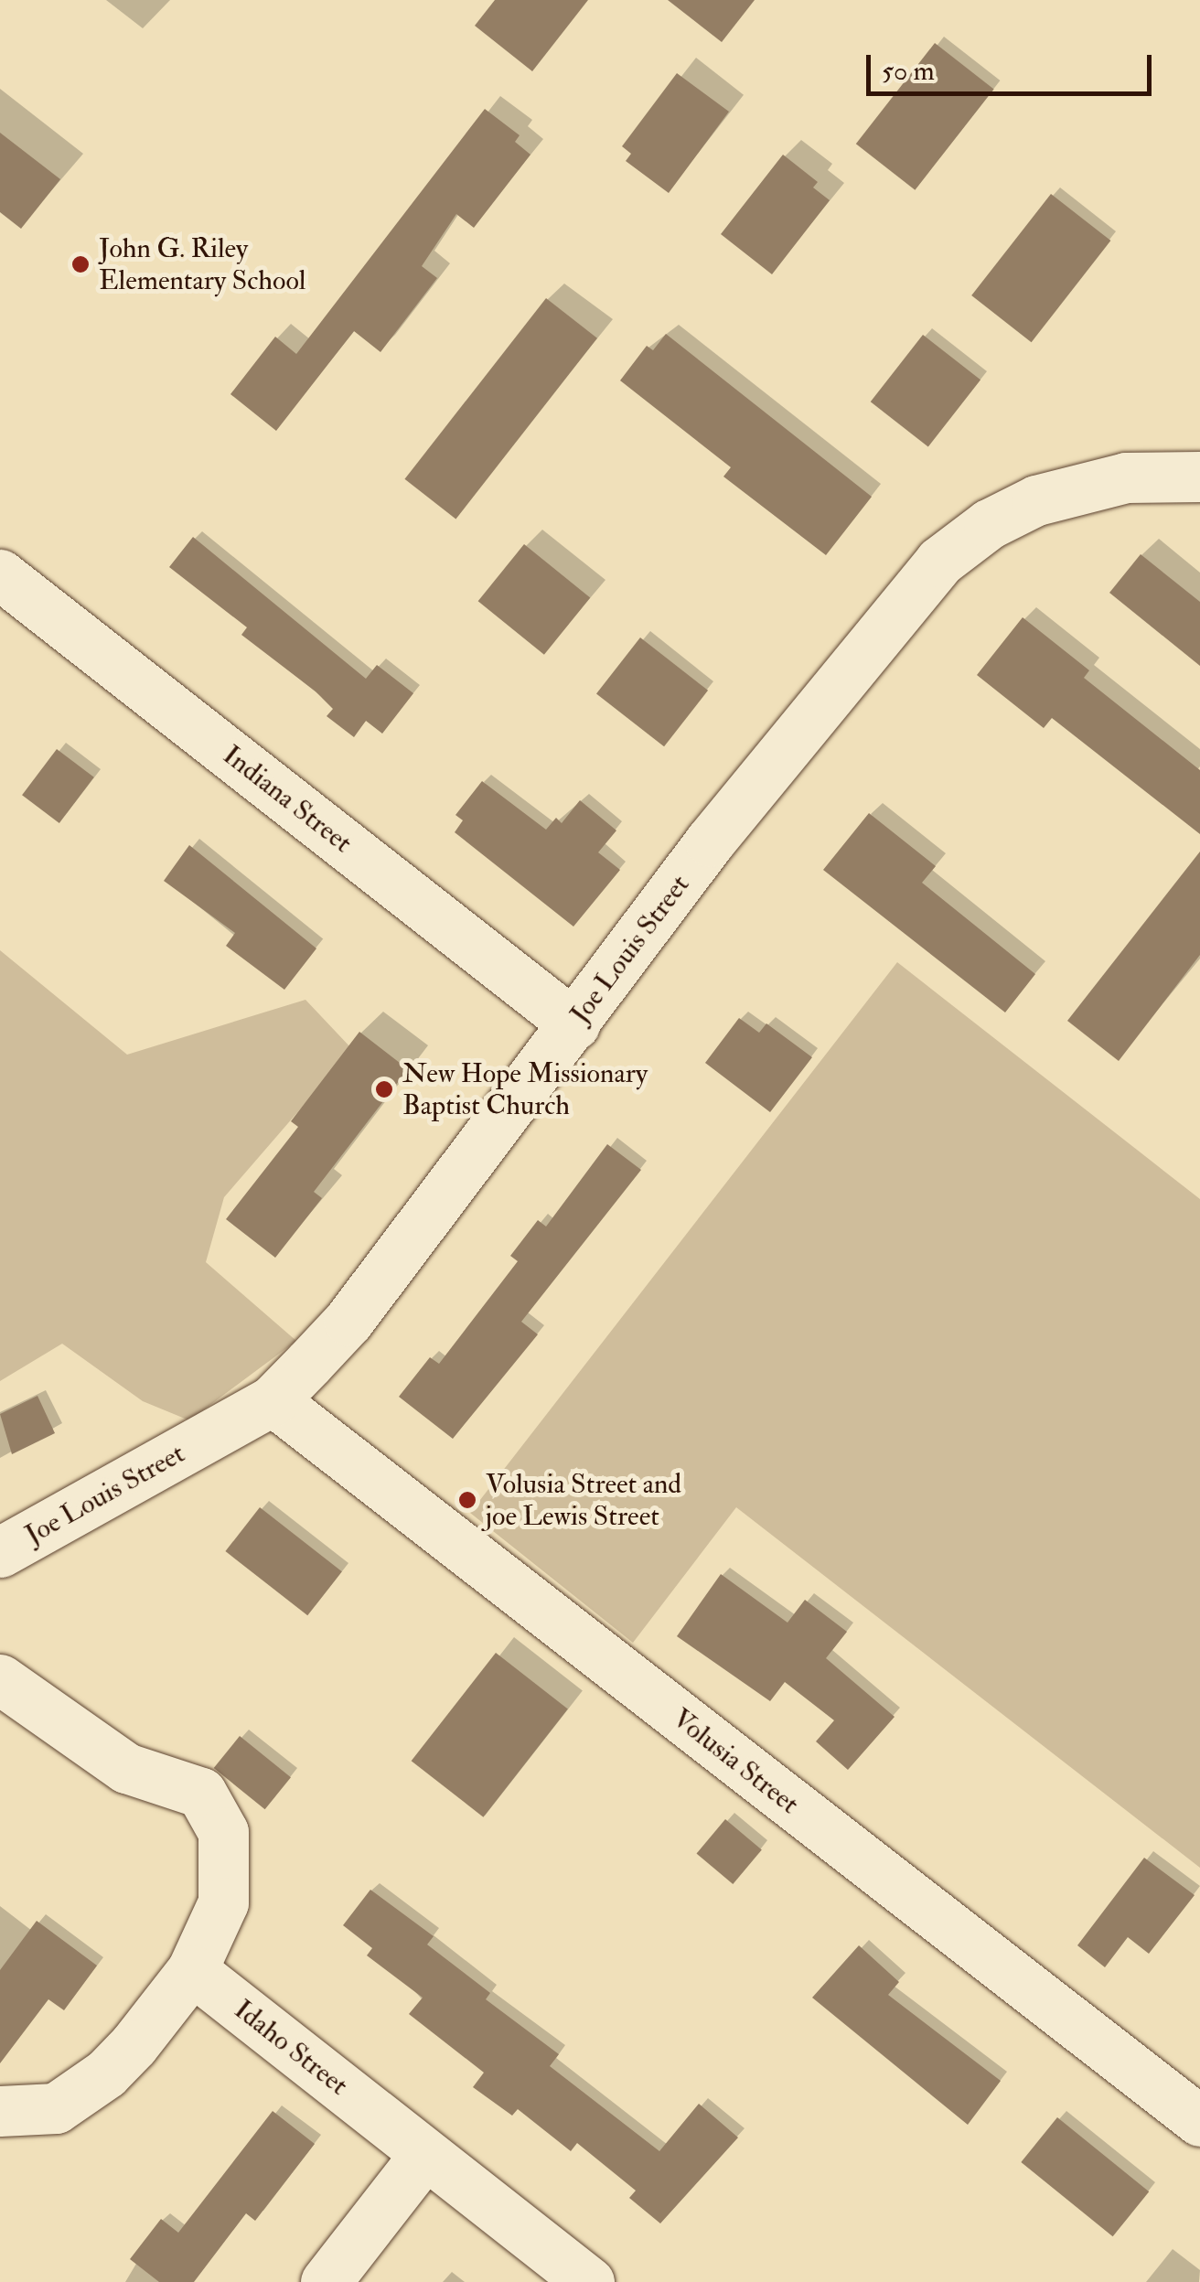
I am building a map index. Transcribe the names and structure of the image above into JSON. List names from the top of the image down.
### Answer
{
  "streets": {
    "street": [
      "Indiana Street",
      "Joe Louis Street",
      "Volusia Street",
      "Idaho Street"
    ]
  },
  "crossings": [
    ["Indiana Street", "Joe Louis Street"],
    ["Joe Louis Street", "Volusia Street"]
  ],
  "places": ["John G. Riley Elementary School", "New Hope Missionary Baptist Church", "Volusia Street and joe Lewis Street"],
  "scale_bar": "50 m"
}
